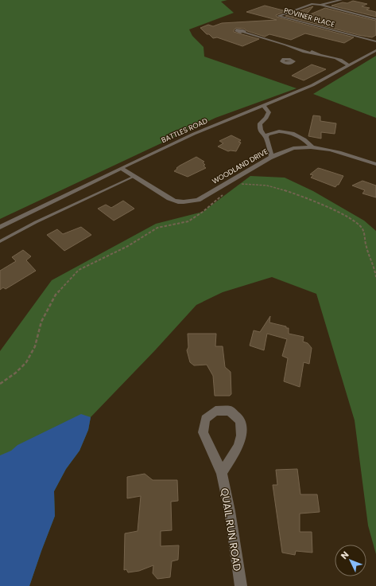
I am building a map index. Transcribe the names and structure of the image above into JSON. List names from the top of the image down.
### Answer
{
  "streets": {
    "street": [
      "POVINER PLACE",
      "BATTLES ROAD",
      "WOODLAND DRIVE",
      "QUAIL RUN ROAD"
    ]
  },
  "crossings": [
    ["BATTLES ROAD", "WOODLAND DRIVE"]
  ],
  "north": "top left"
}
